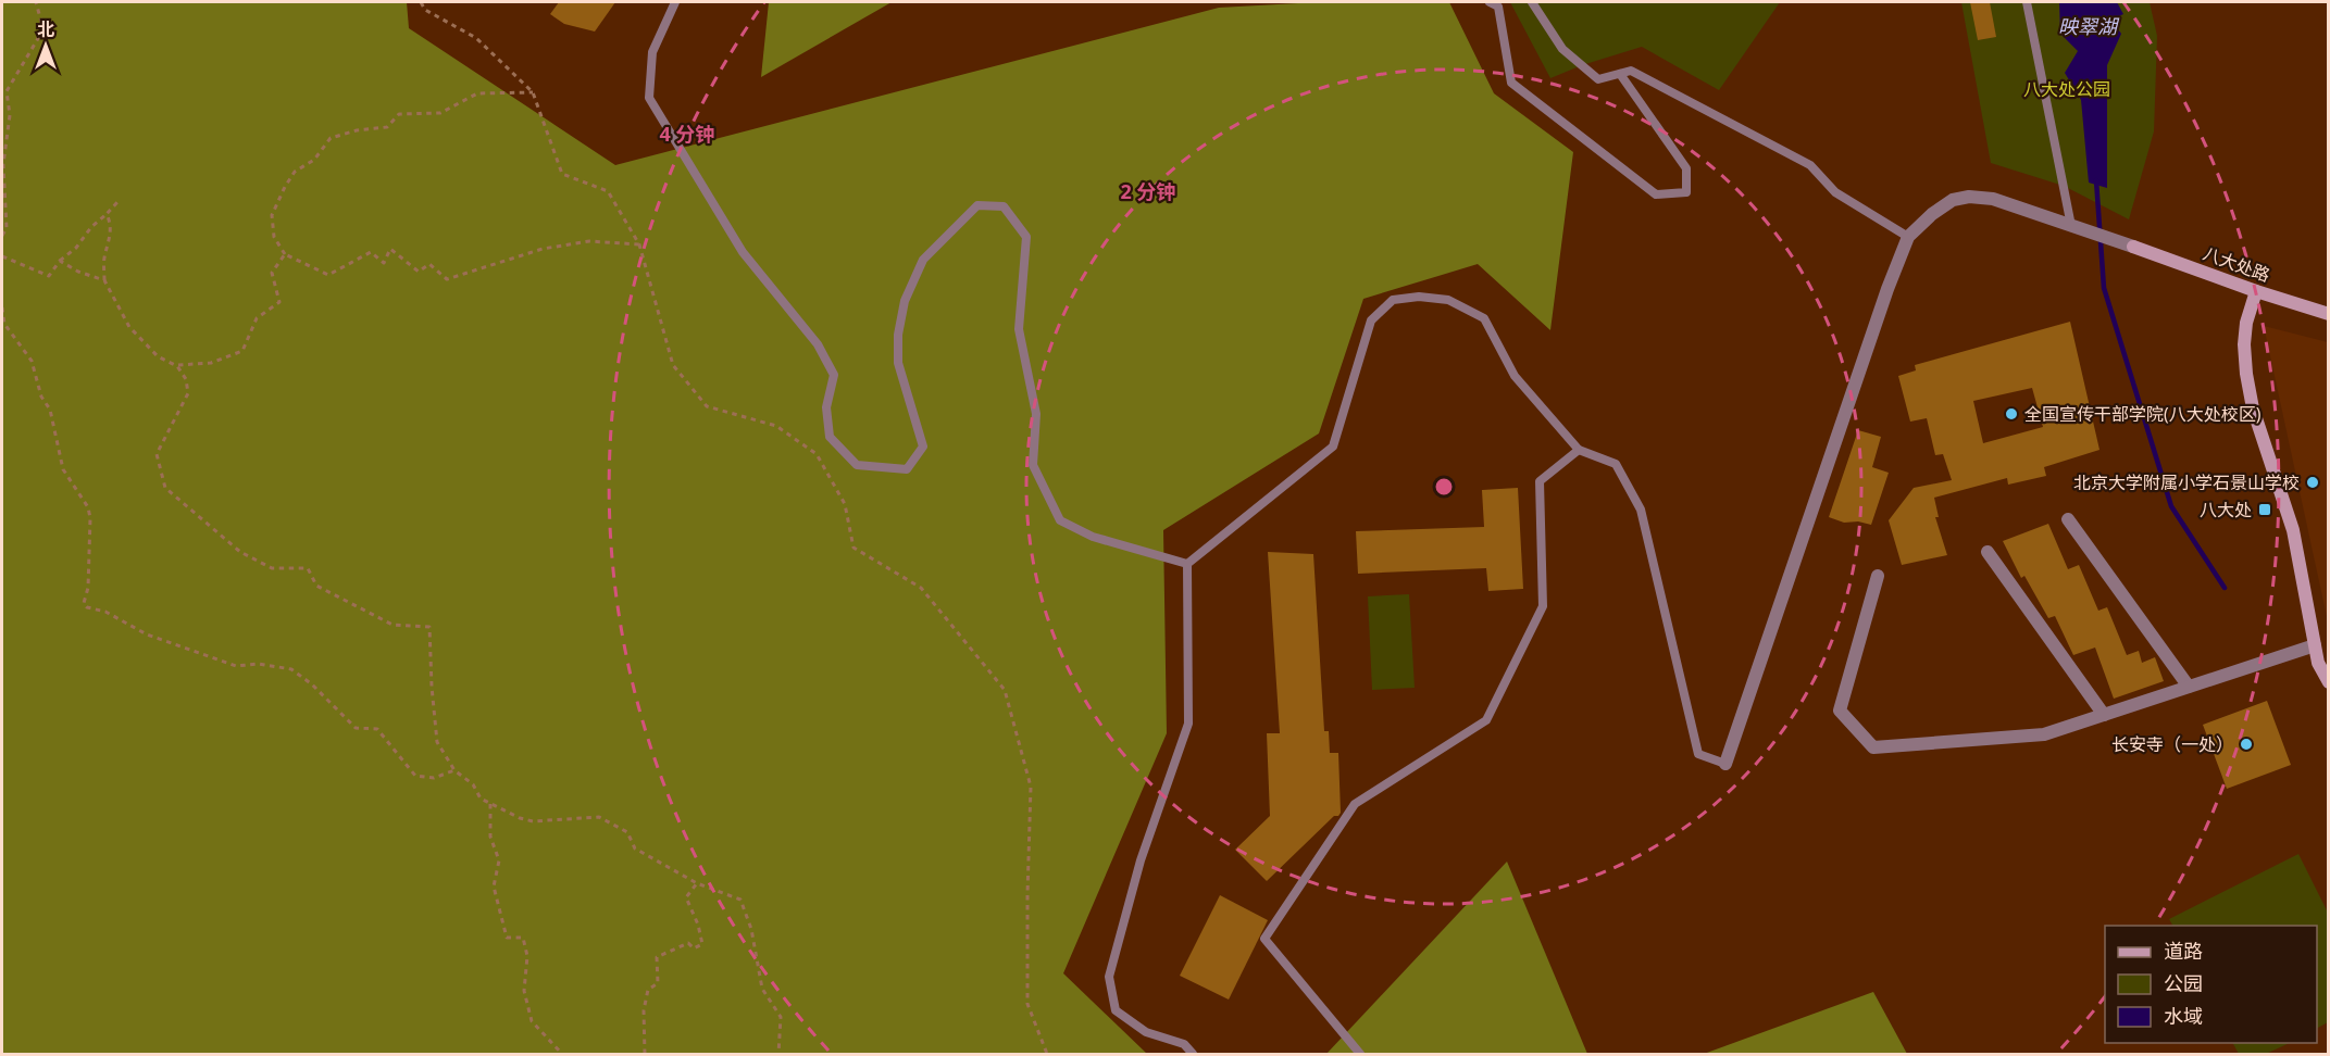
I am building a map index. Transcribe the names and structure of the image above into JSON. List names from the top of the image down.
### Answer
{
  "streets": {
    "street": ["八大处路"]
  },
  "water": ["映翠湖"],
  "parks": ["八大处公园"],
  "places": {
    "other": ["全国宣传干部学院(八大处校区)", "北京大学附属小学石景山学校", "长安寺（一处）"],
    "transit": ["八大处"]
  },
  "legend": ["道路", "公园", "水域"],
  "north": "top",
  "rings": ["4 分钟", "2 分钟"]
}
